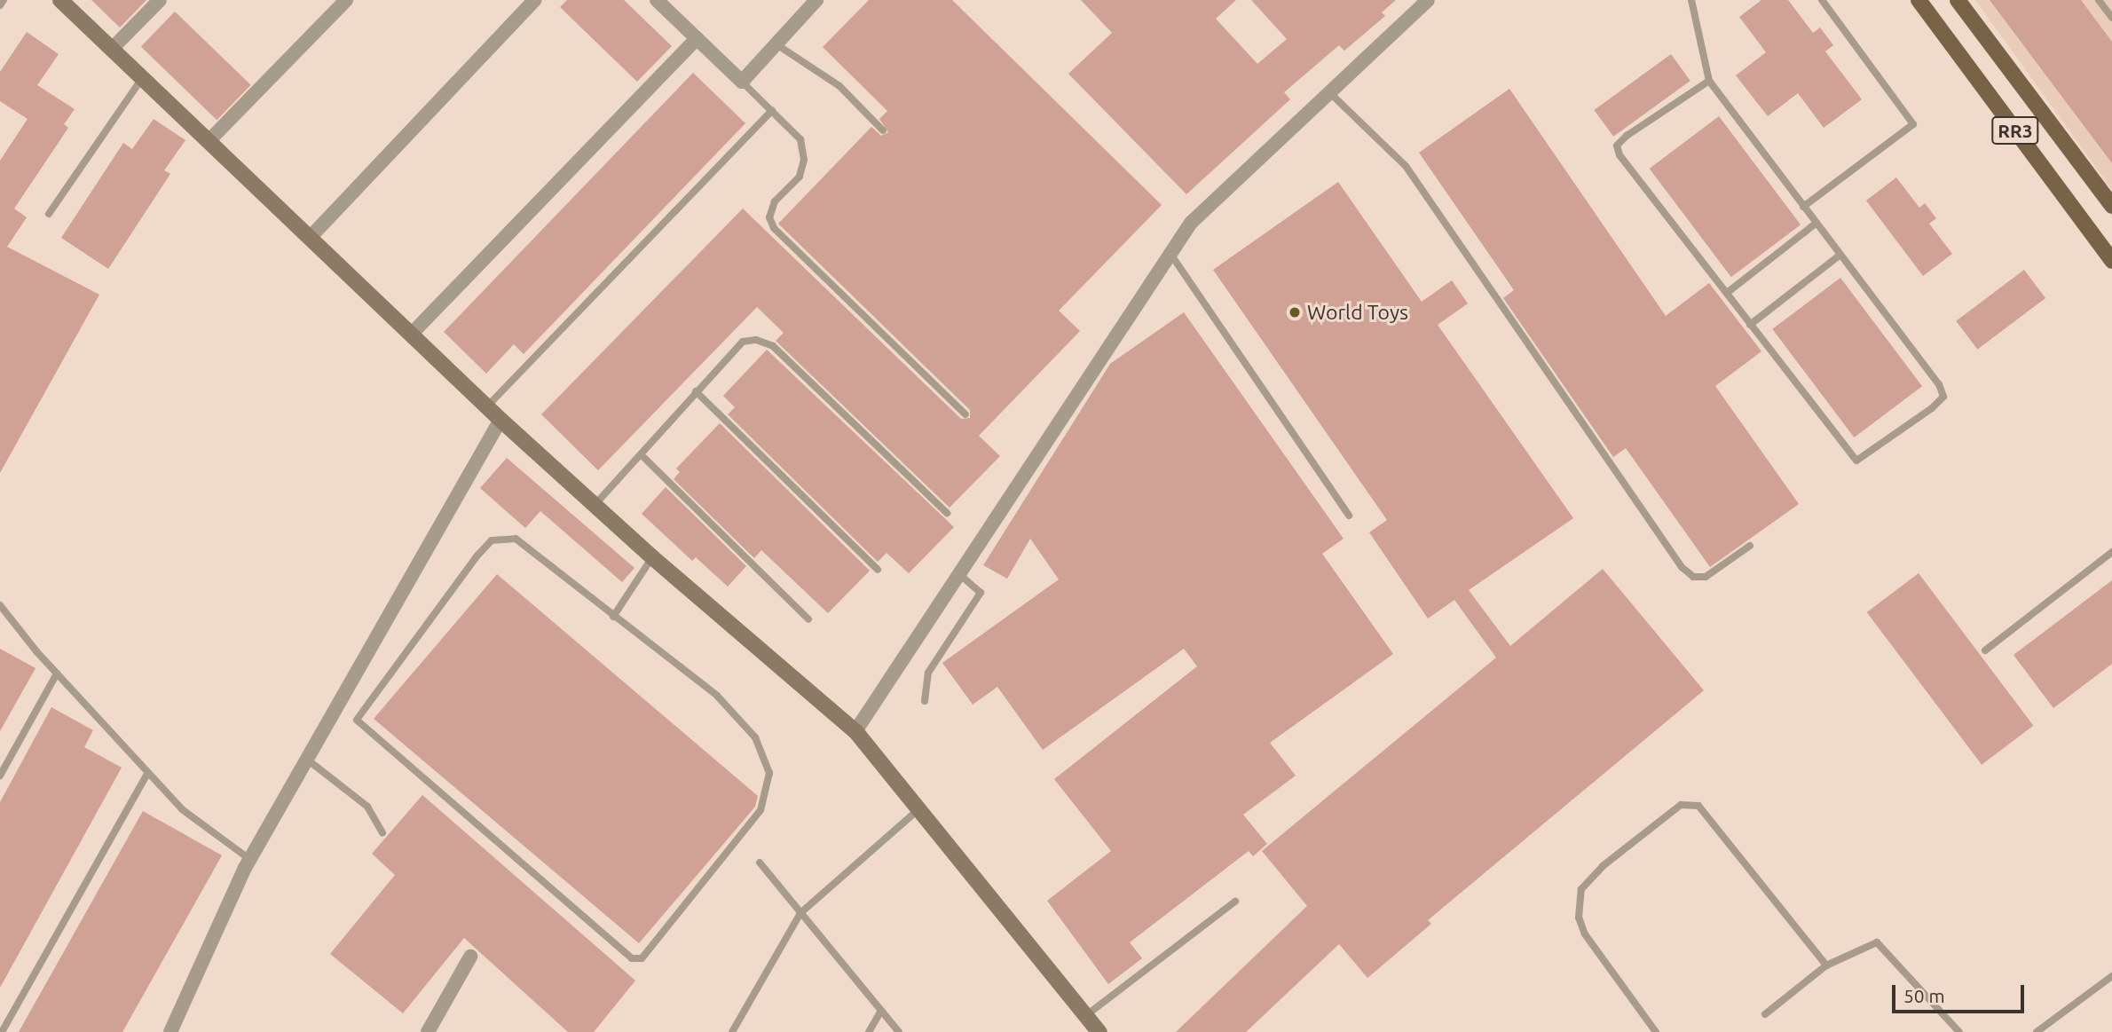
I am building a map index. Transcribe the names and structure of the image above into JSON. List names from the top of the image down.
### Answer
{
  "streets": {
    "main road": ["RR3"]
  },
  "places": ["World Toys"],
  "scale_bar": "50 m"
}
